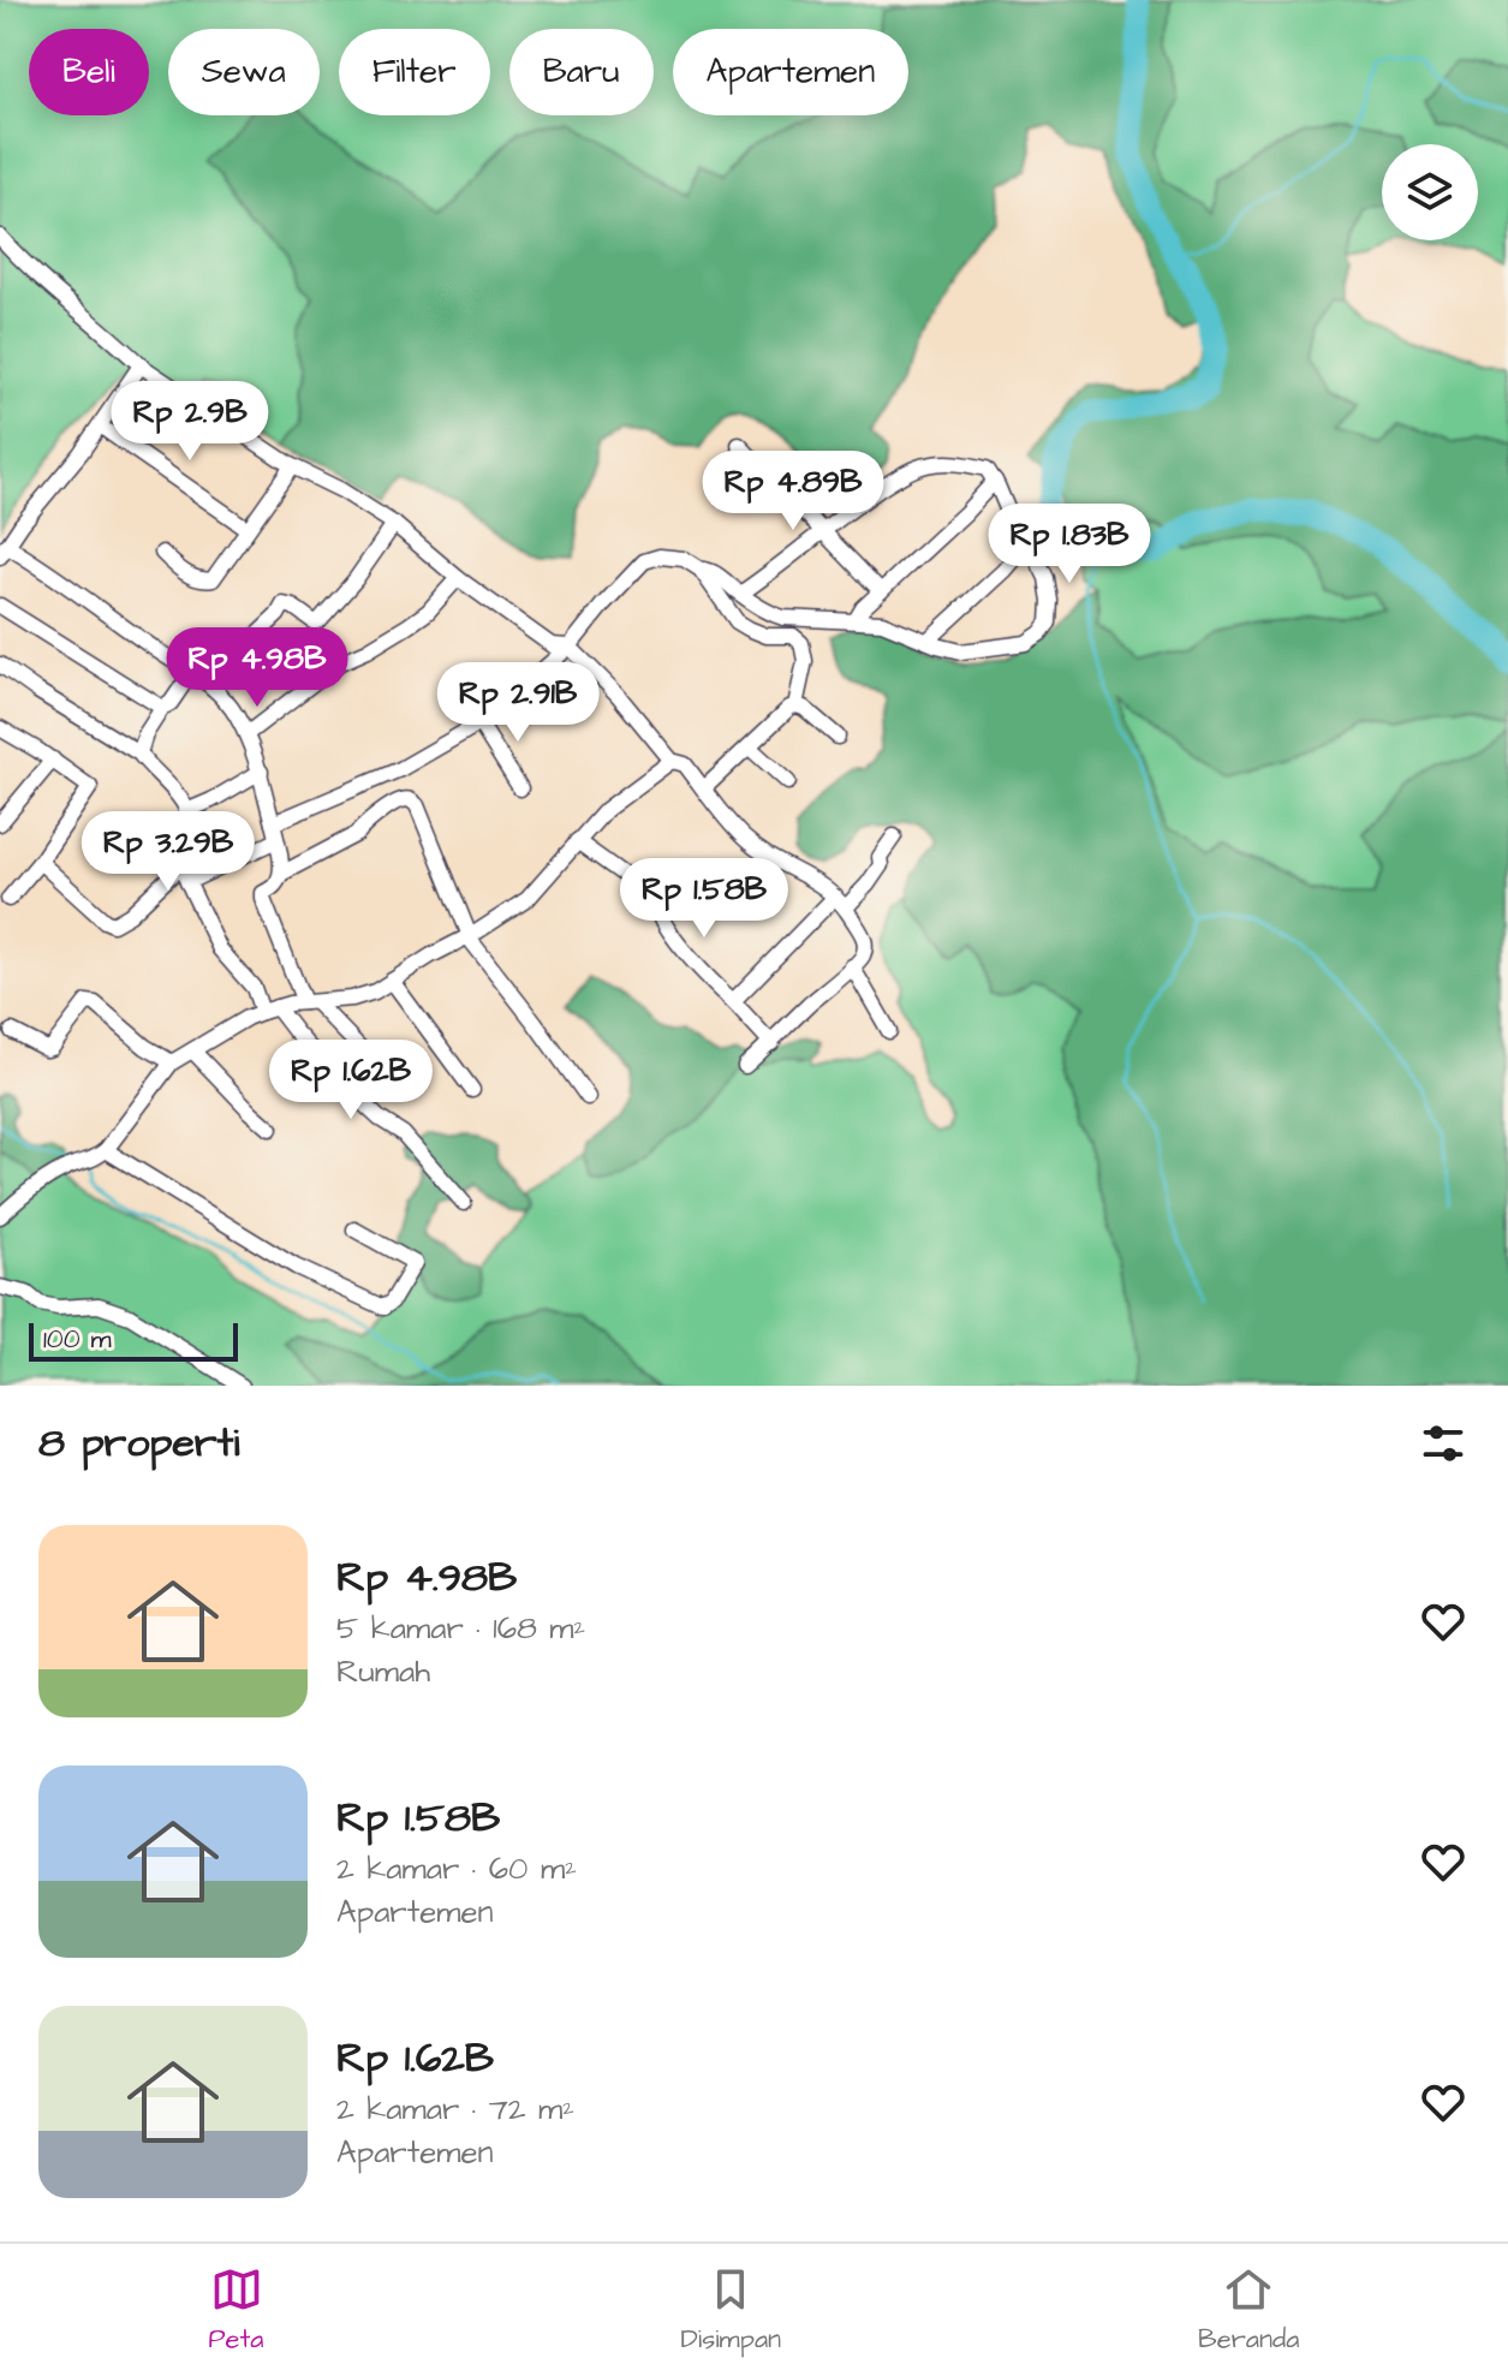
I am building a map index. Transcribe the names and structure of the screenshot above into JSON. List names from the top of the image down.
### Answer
{
  "scale_bar": "100 m",
  "page": {
    "chip": [
      "Beli",
      "Sewa",
      "Filter",
      "Baru",
      "Apartemen"
    ],
    "price": [
      "Rp 2.9B",
      "Rp 4.89B",
      "Rp 1.83B",
      "Rp 4.98B",
      "Rp 2.91B",
      "Rp 3.29B",
      "Rp 1.58B",
      "Rp 1.62B"
    ],
    "scale": "100 m",
    "heading": "8 properti",
    "list": [
      {
        "name": "Rp 4.98B",
        "note": "5 kamar · 168 m² · Rumah"
      },
      {
        "name": "Rp 1.58B",
        "note": "2 kamar · 60 m² · Apartemen"
      },
      {
        "name": "Rp 1.62B",
        "note": "2 kamar · 72 m² · Apartemen"
      }
    ],
    "tabs": ["Peta", "Disimpan", "Beranda"]
  }
}
